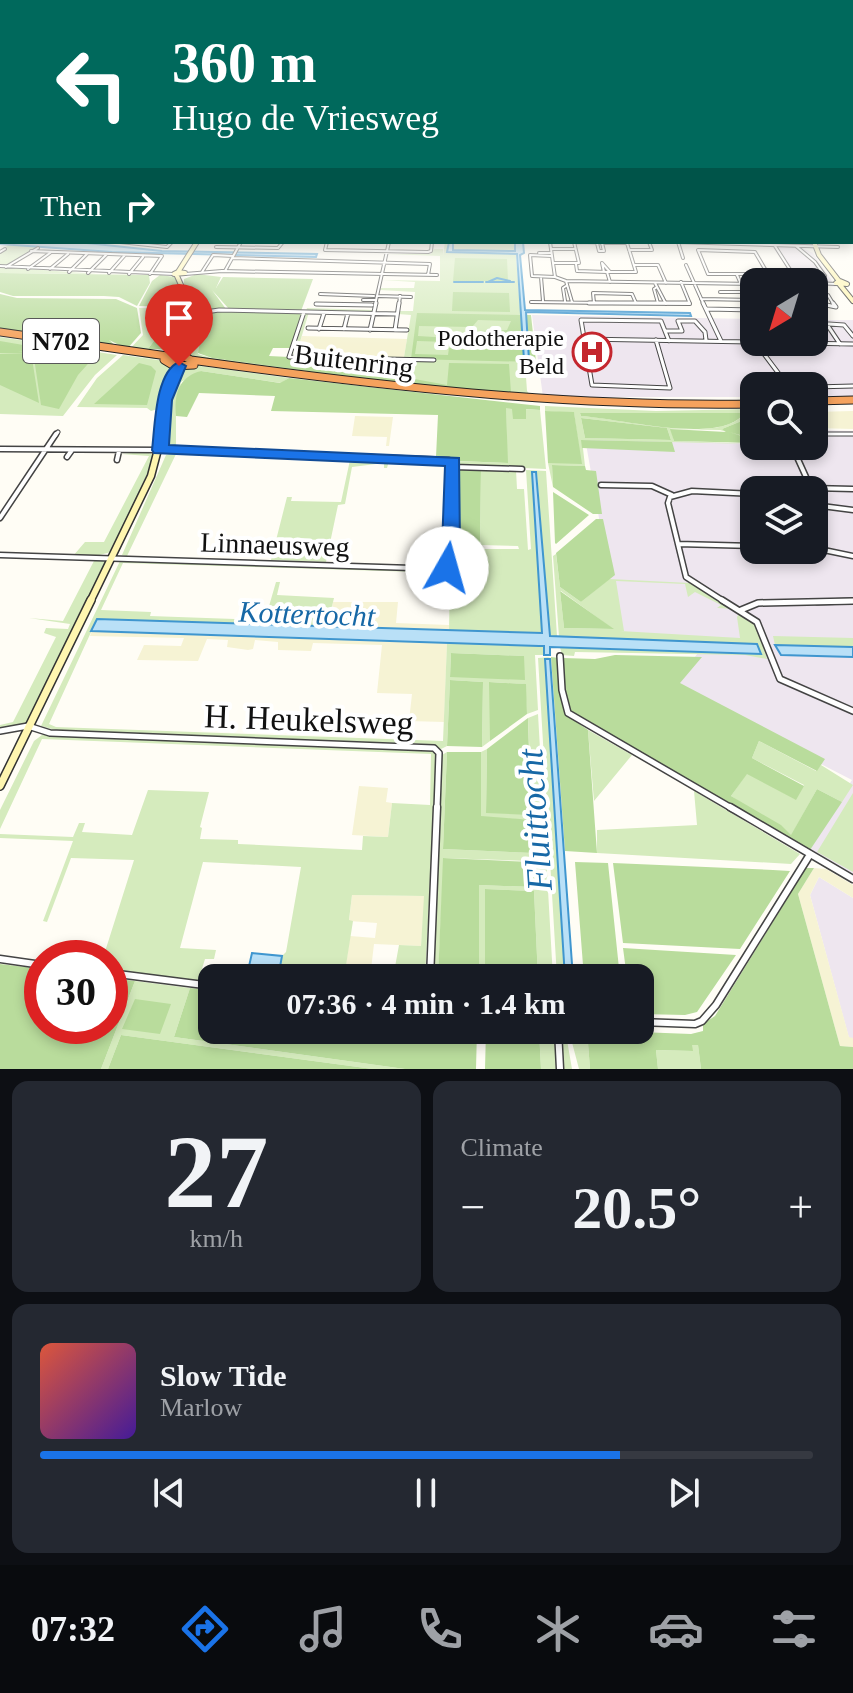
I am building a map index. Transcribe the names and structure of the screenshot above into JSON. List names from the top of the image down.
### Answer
{
  "streets": {
    "highway": ["N702", "Buitenring"],
    "street": ["Linnaeusweg", "H. Heukelsweg"]
  },
  "water": ["Kottertocht", "Fluittocht"],
  "places": {
    "hospital": ["Podotherapie Beld"]
  },
  "north": "bottom left",
  "page": {
    "turn": ["360 m", "Hugo de Vriesweg"],
    "then": "Then",
    "limit": "30",
    "trip": "07:36 · 4 min · 1.4 km",
    "tile": [
      ["27", "km/h"],
      "Climate"
    ],
    "heat": ["−", "20.5°", "+"],
    "song": ["Slow Tide", "Marlow"],
    "tabs": "07:32"
  }
}
